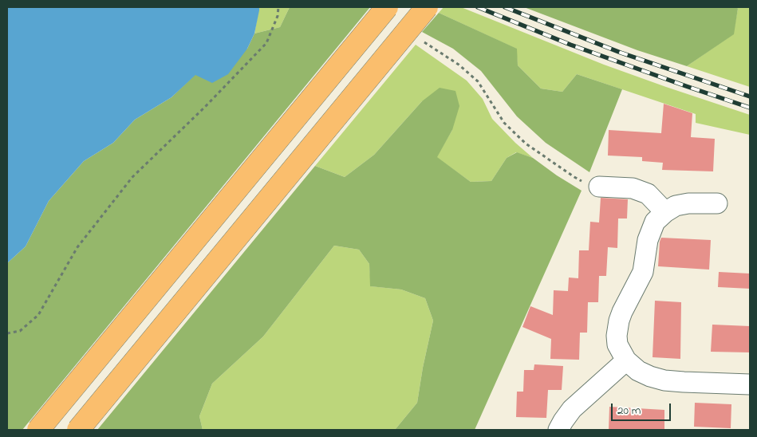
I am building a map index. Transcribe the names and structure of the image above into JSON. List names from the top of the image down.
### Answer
{
  "scale_bar": "20 m"
}
